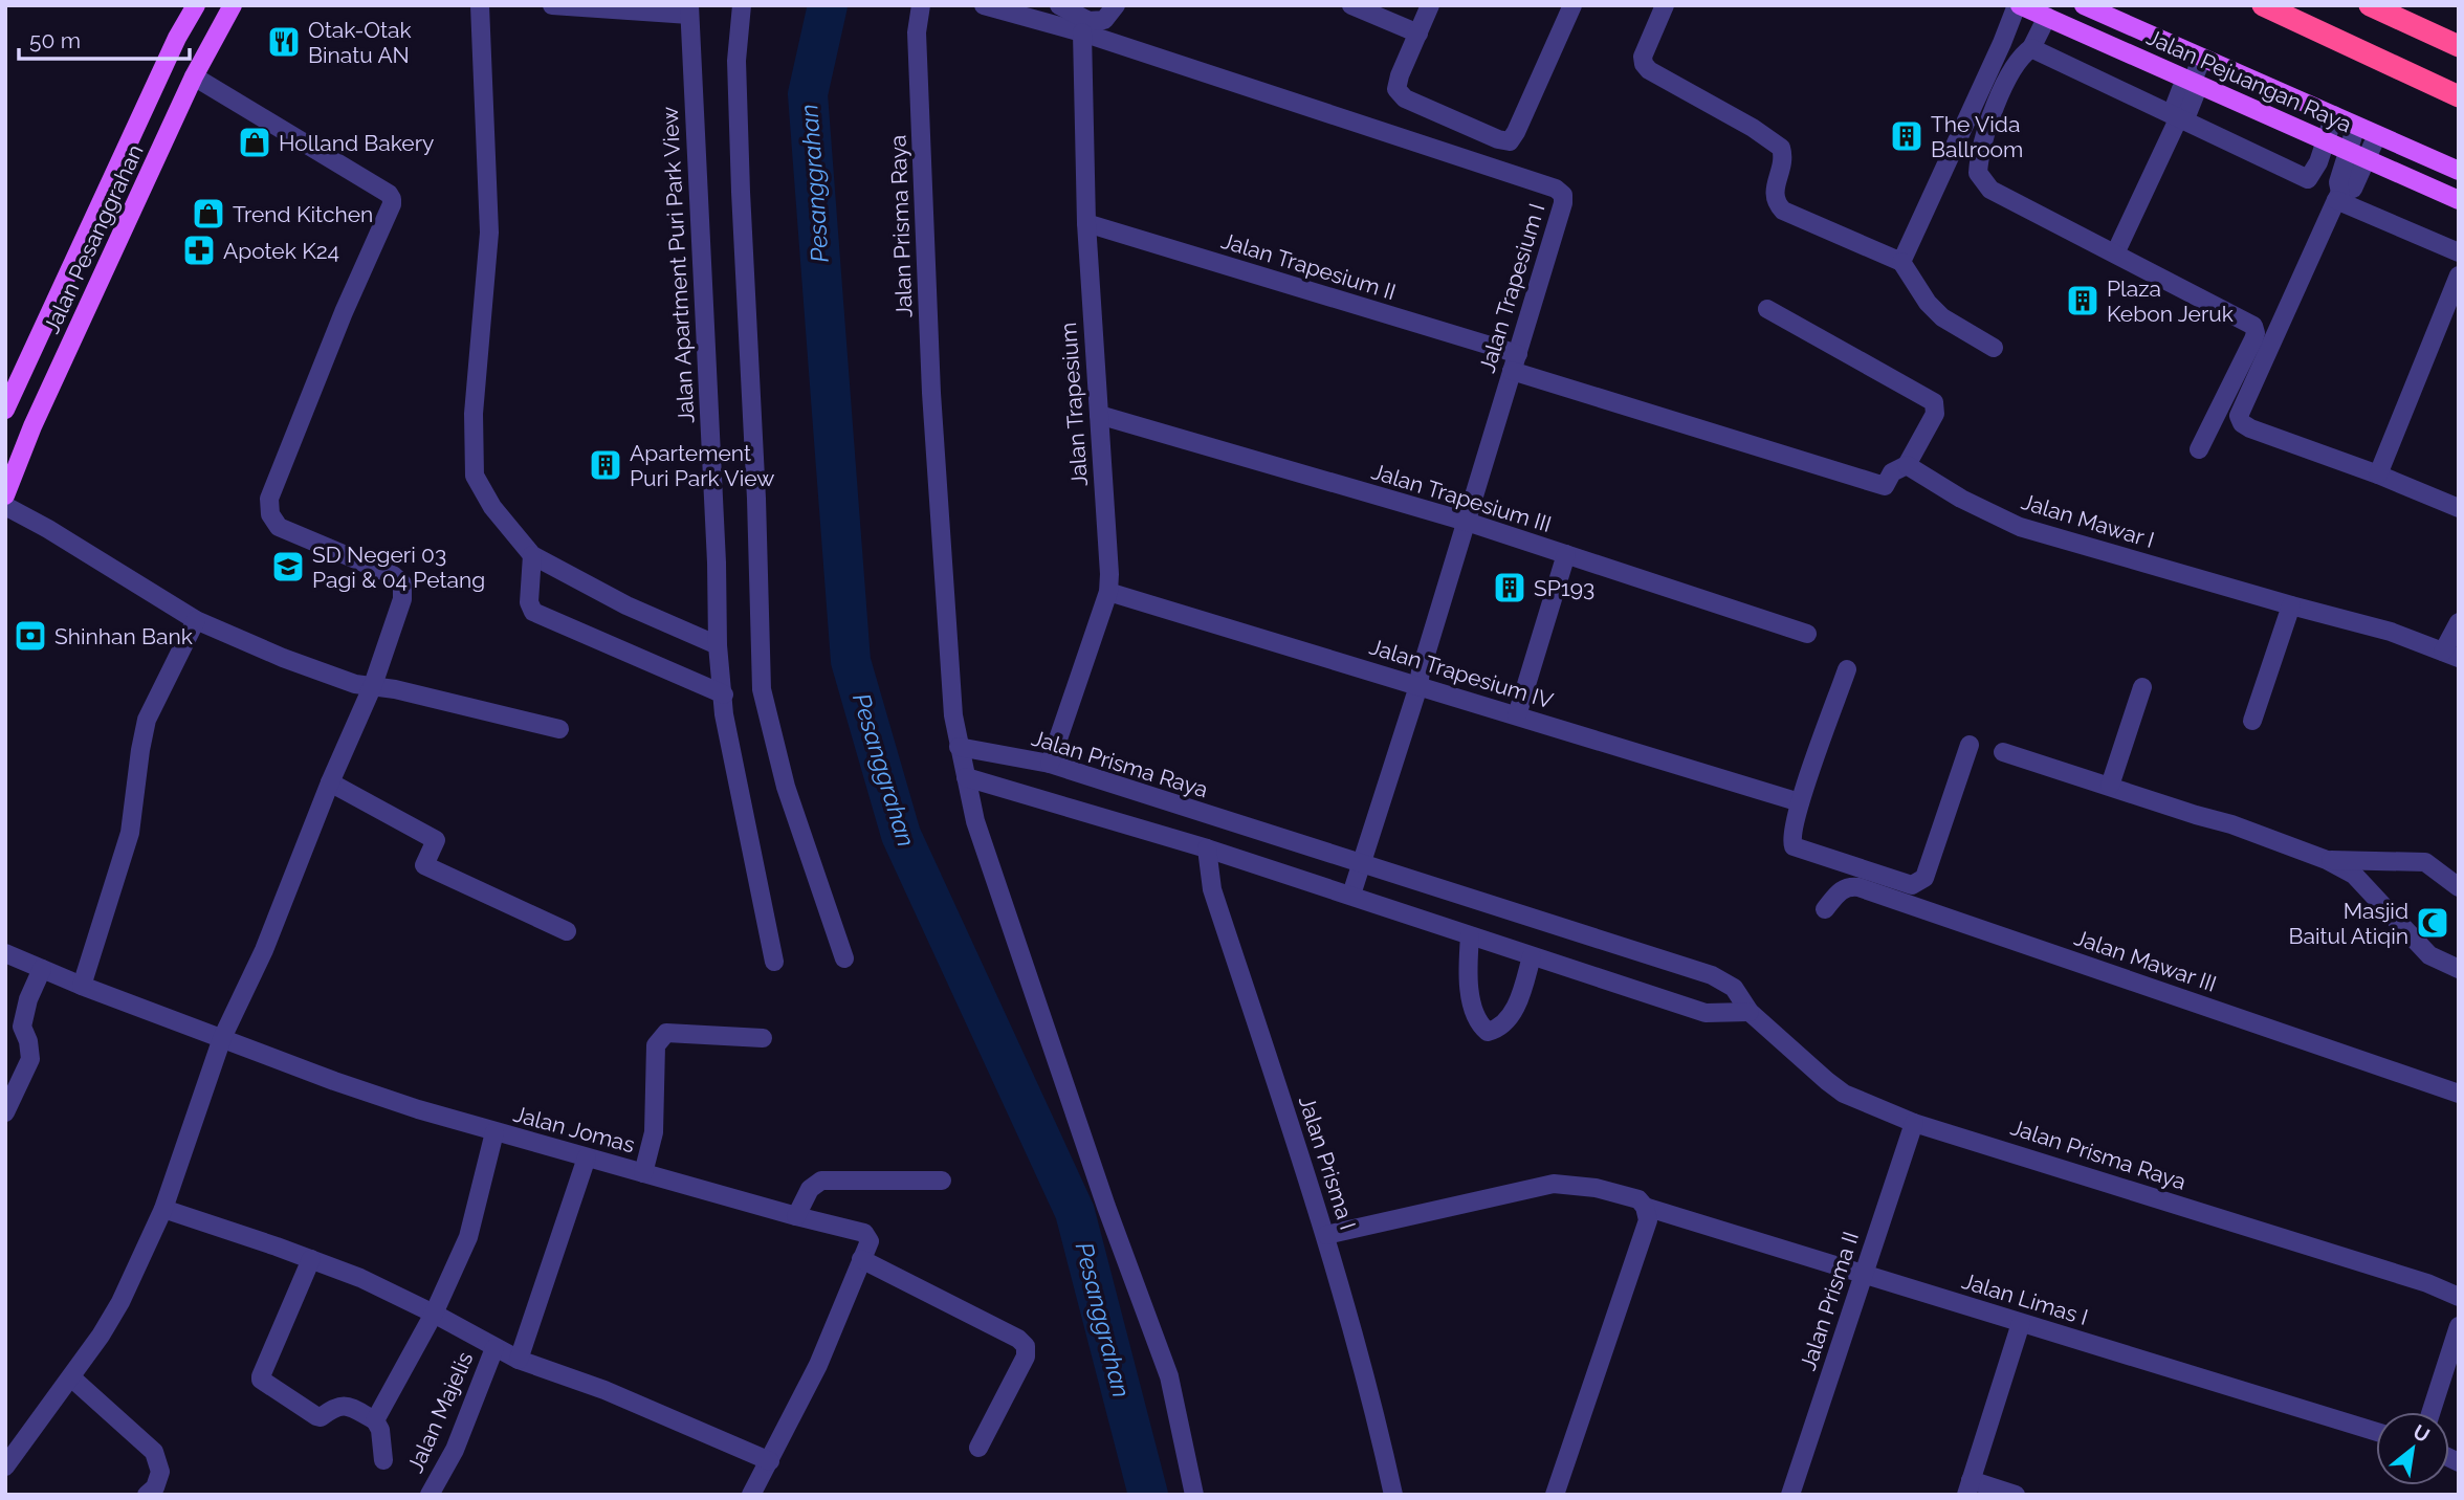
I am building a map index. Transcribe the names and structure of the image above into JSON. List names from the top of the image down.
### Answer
{
  "streets": {
    "main road": ["Jalan Pejuangan Raya", "Jalan Pesanggrahan"],
    "street": [
      "Jalan Prisma Raya",
      "Jalan Apartment Puri Park View",
      "Jalan Trapesium II",
      "Jalan Trapesium I",
      "Jalan Trapesium",
      "Jalan Trapesium III",
      "Jalan Mawar I",
      "Jalan Trapesium IV",
      "Jalan Mawar III",
      "Jalan Jomas",
      "Jalan Prisma I",
      "Jalan Limas I",
      "Jalan Prisma II",
      "Jalan Majelis"
    ]
  },
  "crossings": [
    ["Jalan Prisma Raya", "Jalan Trapesium I"],
    ["Jalan Prisma Raya", "Jalan Trapesium"],
    ["Jalan Prisma Raya", "Jalan Prisma II"],
    ["Jalan Trapesium II", "Jalan Trapesium I"],
    ["Jalan Trapesium II", "Jalan Trapesium"],
    ["Jalan Trapesium I", "Jalan Trapesium"],
    ["Jalan Trapesium I", "Jalan Trapesium III"],
    ["Jalan Trapesium I", "Jalan Trapesium IV"],
    ["Jalan Trapesium", "Jalan Trapesium III"],
    ["Jalan Trapesium", "Jalan Trapesium IV"],
    ["Jalan Prisma I", "Jalan Limas I"],
    ["Jalan Limas I", "Jalan Prisma II"]
  ],
  "water": ["Pesanggrahan"],
  "places": {
    "restaurant": ["Otak-Otak Binatu AN"],
    "building": [
      "The Vida Ballroom",
      "Plaza Kebon Jeruk",
      "Apartement Puri Park View",
      "SP193"
    ],
    "shop": ["Holland Bakery", "Trend Kitchen"],
    "pharmacy": ["Apotek K24"],
    "school or university": ["SD Negeri 03 Pagi & 04 Petang"],
    "bank": ["Shinhan Bank"],
    "mosque": ["Masjid Baitul Atiqin"]
  },
  "scale_bar": "50 m",
  "north": "top right"
}
